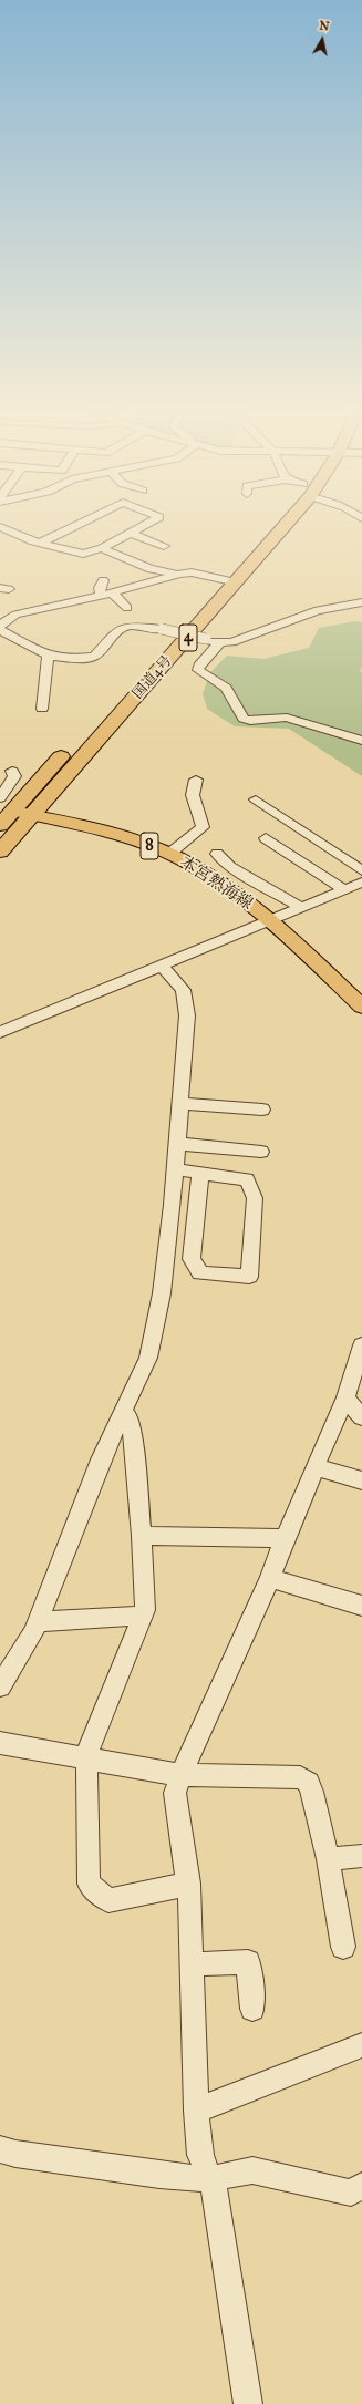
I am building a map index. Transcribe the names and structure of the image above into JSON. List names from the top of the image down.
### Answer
{
  "streets": {
    "highway": ["4", "国道4号"],
    "main road": ["8", "本宮熱海線"]
  },
  "crossings": [
    ["国道4号", "本宮熱海線"]
  ],
  "north": "top"
}
